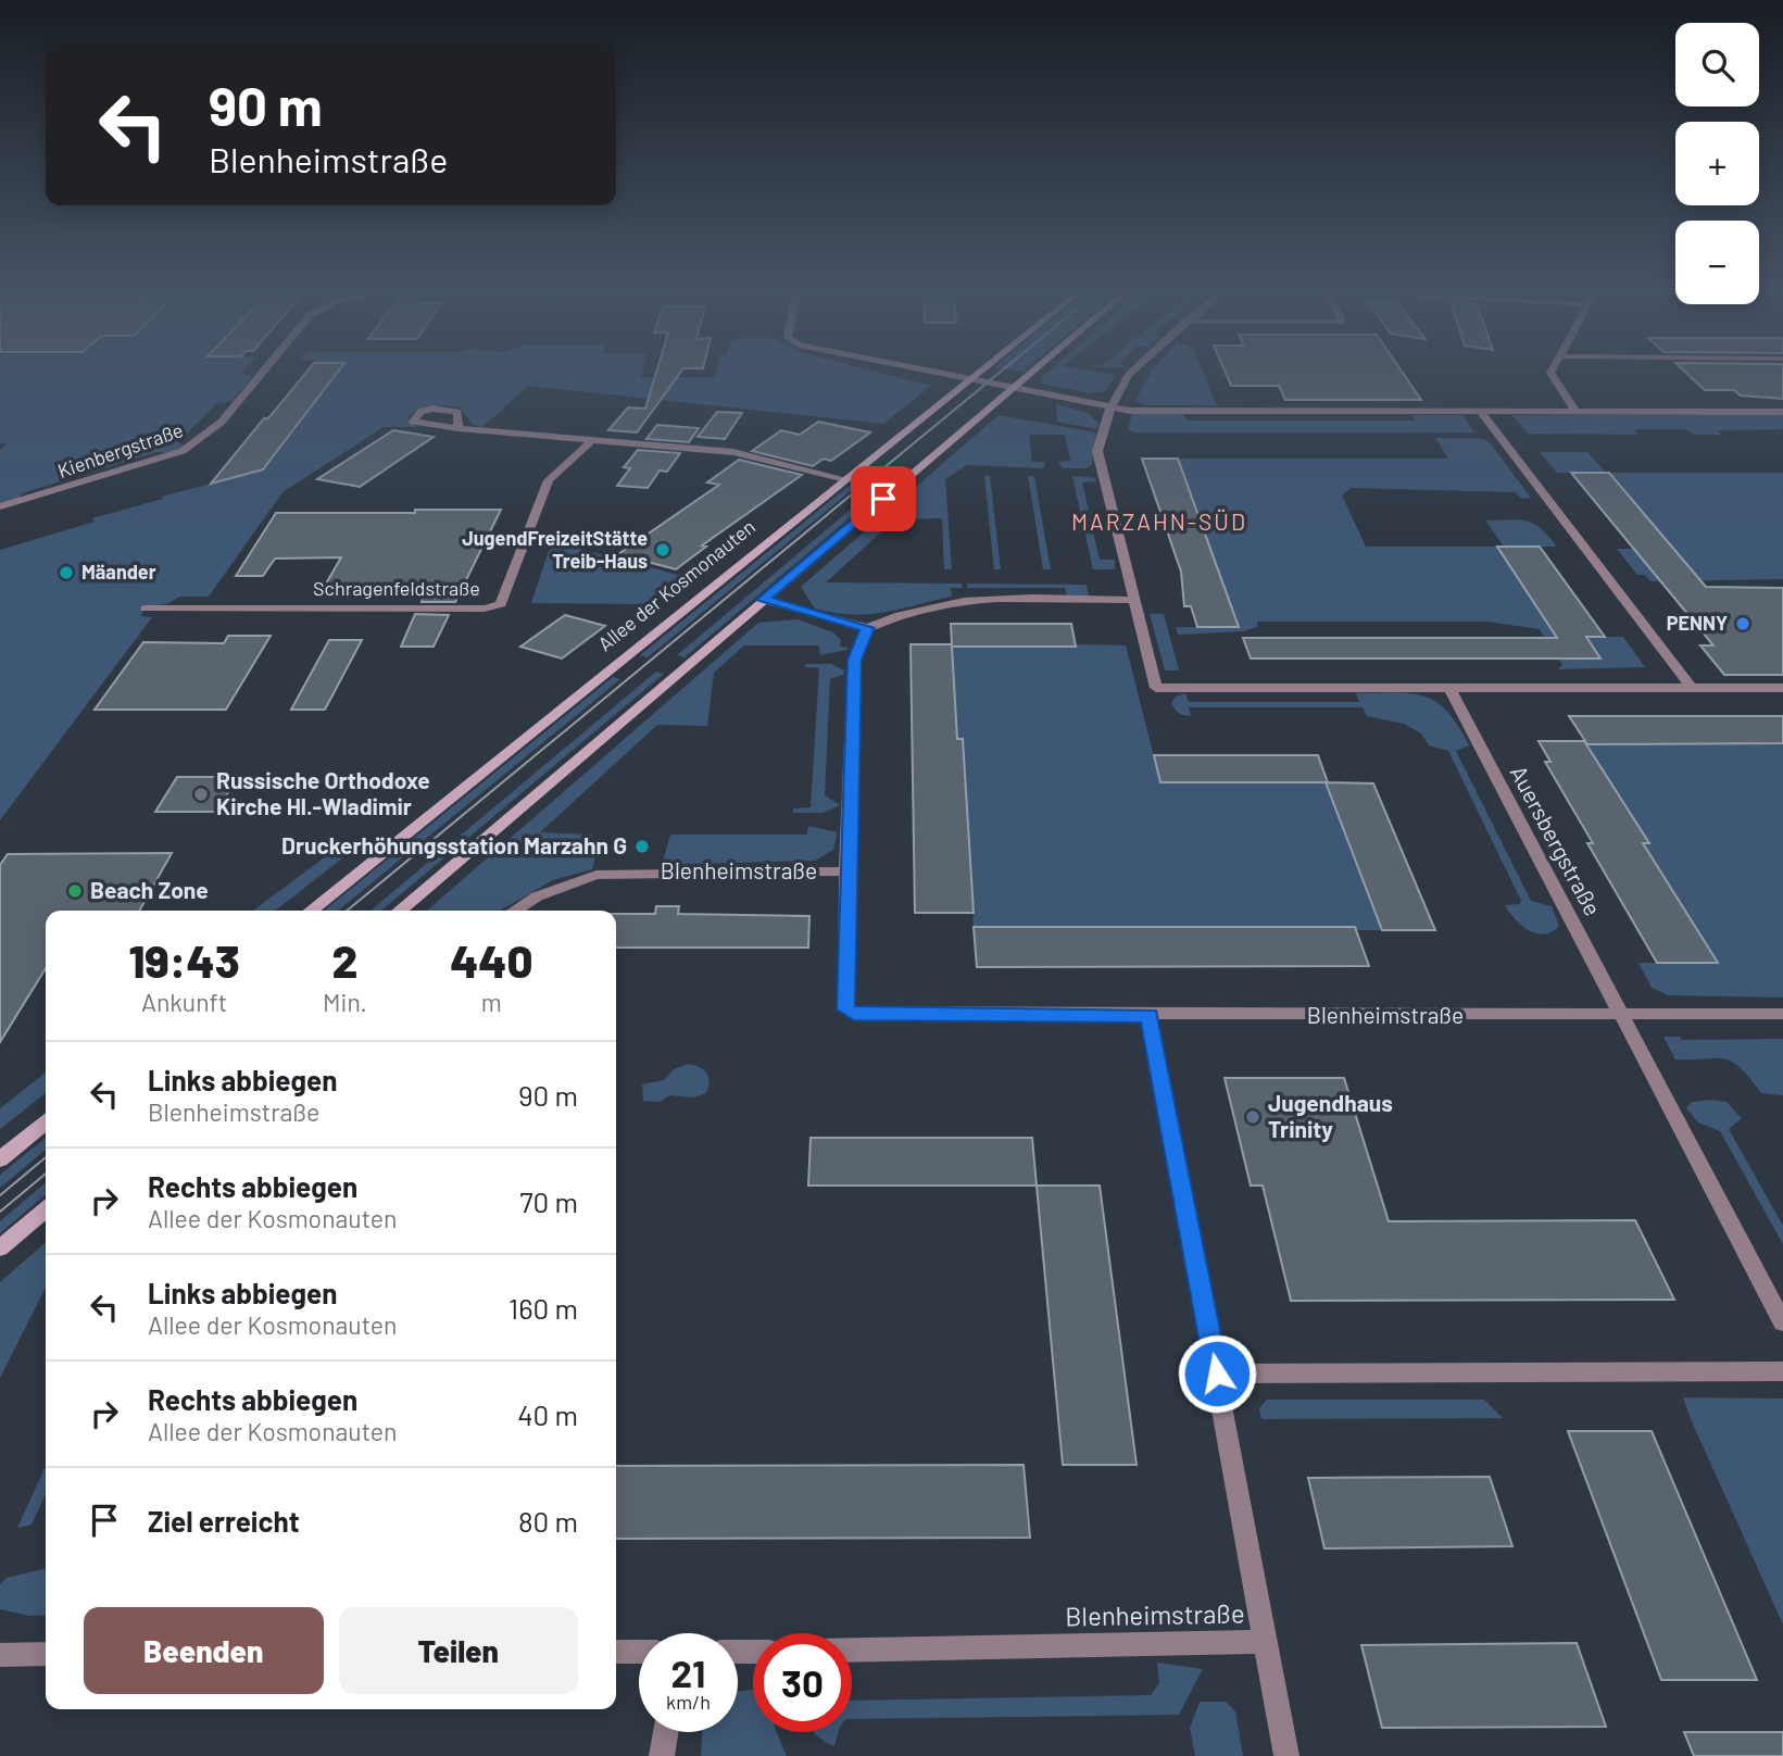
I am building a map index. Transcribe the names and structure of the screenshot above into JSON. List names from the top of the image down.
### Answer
{
  "streets": {
    "main road": ["Allee der Kosmonauten"],
    "street": [
      "Kienbergstraße",
      "Schragenfeldstraße",
      "Auersbergstraße",
      "Blenheimstraße"
    ]
  },
  "crossings": [
    ["Kienbergstraße", "Allee der Kosmonauten"],
    ["Auersbergstraße", "Blenheimstraße"]
  ],
  "districts": ["MARZAHN-SÜD"],
  "places": [
    "JugendFreizeitStätte Treib-Haus",
    "Mäander",
    "PENNY",
    "Russische Orthodoxe Kirche Hl.-Wladimir",
    "Druckerhöhungsstation Marzahn G",
    "Beach Zone",
    "Jugendhaus Trinity"
  ],
  "page": {
    "map_buttons": ["+", "−"],
    "turn": ["90 m", "Blenheimstraße"],
    "eta": [
      "19:43",
      "Ankunft",
      "2",
      "Min.",
      "440",
      "m"
    ],
    "list": [
      {
        "name": "Links abbiegen",
        "note": "Blenheimstraße",
        "value": "90 m"
      },
      {
        "name": "Rechts abbiegen",
        "note": "Allee der Kosmonauten",
        "value": "70 m"
      },
      {
        "name": "Links abbiegen",
        "note": "Allee der Kosmonauten",
        "value": "160 m"
      },
      {
        "name": "Rechts abbiegen",
        "note": "Allee der Kosmonauten",
        "value": "40 m"
      },
      {
        "name": "Ziel erreicht",
        "value": "80 m"
      }
    ],
    "buttons": ["Beenden", "Teilen"],
    "speed": "21 km/h",
    "limit": "30"
  }
}
